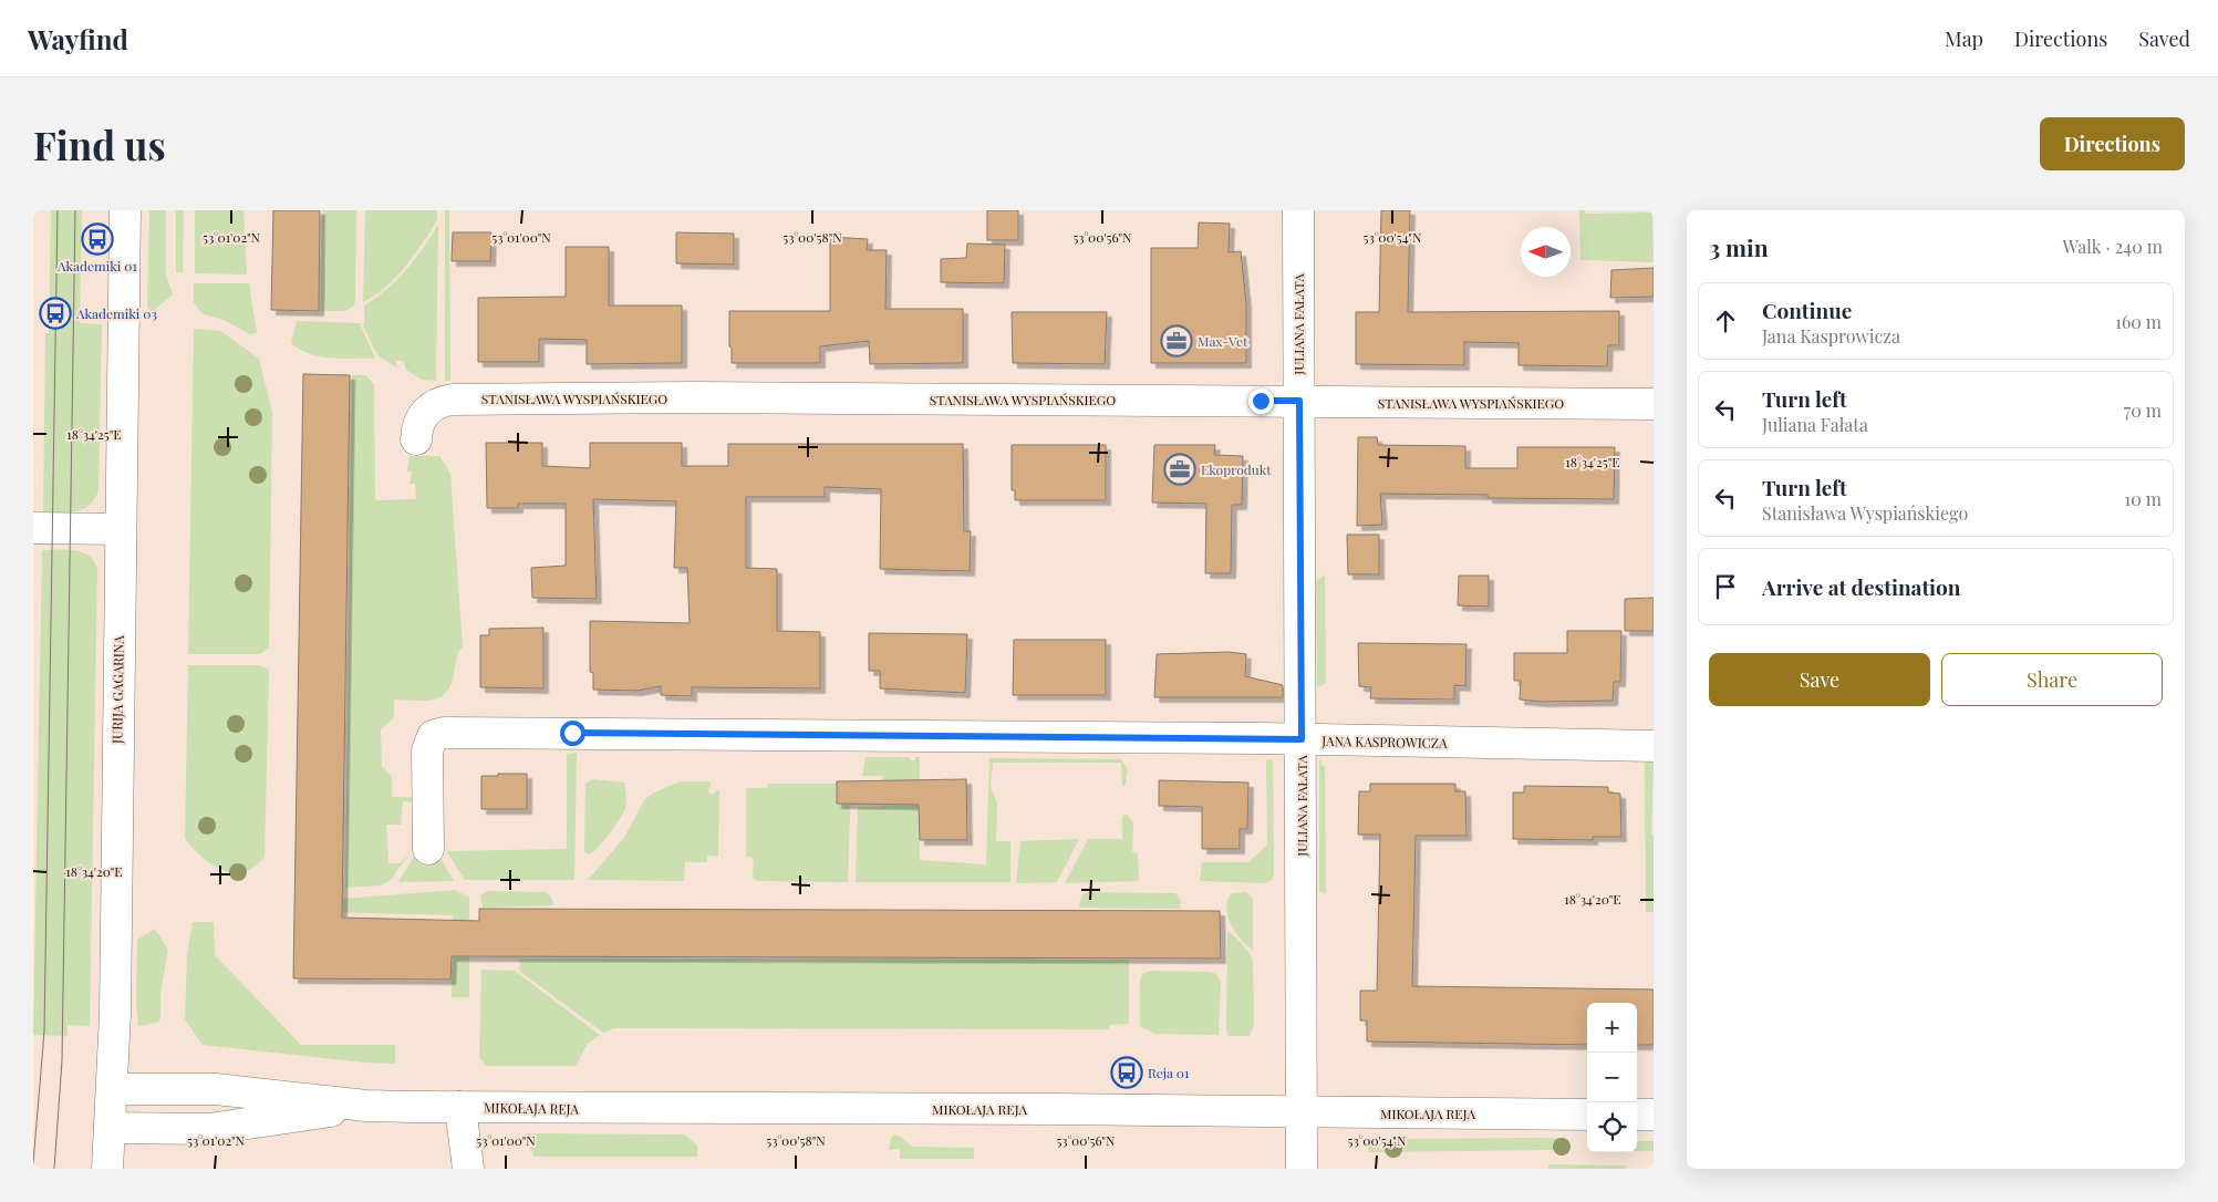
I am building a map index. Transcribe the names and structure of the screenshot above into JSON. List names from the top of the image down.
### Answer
{
  "streets": {
    "street": [
      "JULIANA FAŁATA",
      "STANISŁAWA WYSPIAŃSKIEGO",
      "JURIJA GAGARINA",
      "JANA KASPROWICZA",
      "MIKOŁAJA REJA"
    ]
  },
  "crossings": [
    ["JULIANA FAŁATA", "STANISŁAWA WYSPIAŃSKIEGO"],
    ["JULIANA FAŁATA", "JANA KASPROWICZA"],
    ["JULIANA FAŁATA", "MIKOŁAJA REJA"],
    ["JURIJA GAGARINA", "MIKOŁAJA REJA"]
  ],
  "places": {
    "bus stop": ["Akademiki 01", "Akademiki 03", "Reja 01"],
    "office": ["Max-Vet", "Ekoprodukt"]
  },
  "north": "left",
  "page": {
    "header": "Wayfind",
    "nav": ["Map", "Directions", "Saved"],
    "buttons": [
      "Directions",
      ["Save", "Share"]
    ],
    "title": "Find us",
    "heading": ["3 min", "Walk · 240 m"],
    "list": [
      ["Continue", "Jana Kasprowicza", "160 m"],
      ["Turn left", "Juliana Fałata", "70 m"],
      ["Turn left", "Stanisława Wyspiańskiego", "10 m"],
      "Arrive at destination"
    ],
    "map_buttons": ["+", "−"]
  },
  "coordinates": [
    "53°01'02\"N",
    "53°01'00\"N",
    "53°00'58\"N",
    "53°00'56\"N",
    "53°00'54\"N",
    "18°34'25\"E",
    "18°34'20\"E"
  ]
}
